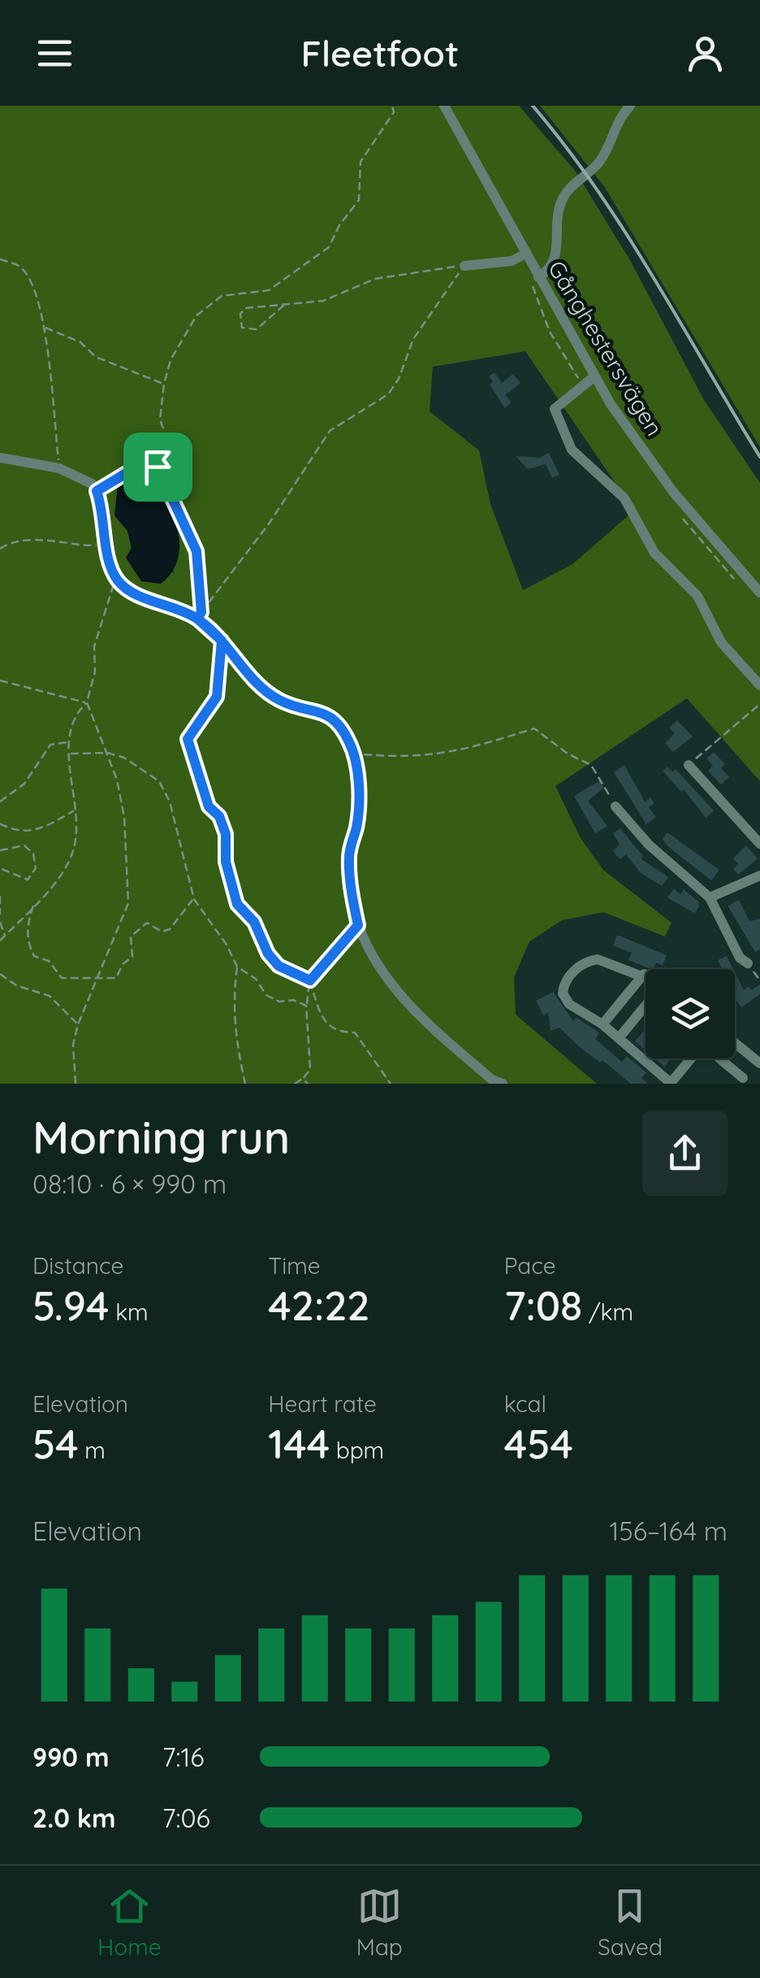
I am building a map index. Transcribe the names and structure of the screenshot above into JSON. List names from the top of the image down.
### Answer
{
  "streets": {
    "street": ["Gånghestersvägen"]
  },
  "page": {
    "header": "Fleetfoot",
    "heading": ["Morning run", "08:10 · 6 × 990 m"],
    "stats": [
      ["Distance", "5.94 km"],
      ["Time", "42:22"],
      ["Pace", "7:08 /km"],
      ["Elevation", "54 m"],
      ["Heart rate", "144 bpm"],
      ["kcal", "454"]
    ],
    "chart": ["Elevation", "156–164 m"],
    "list": [
      {
        "name": "990 m",
        "note": "7:16"
      },
      {
        "name": "2.0 km",
        "note": "7:06"
      }
    ],
    "tabs": ["Home", "Map", "Saved"]
  }
}
